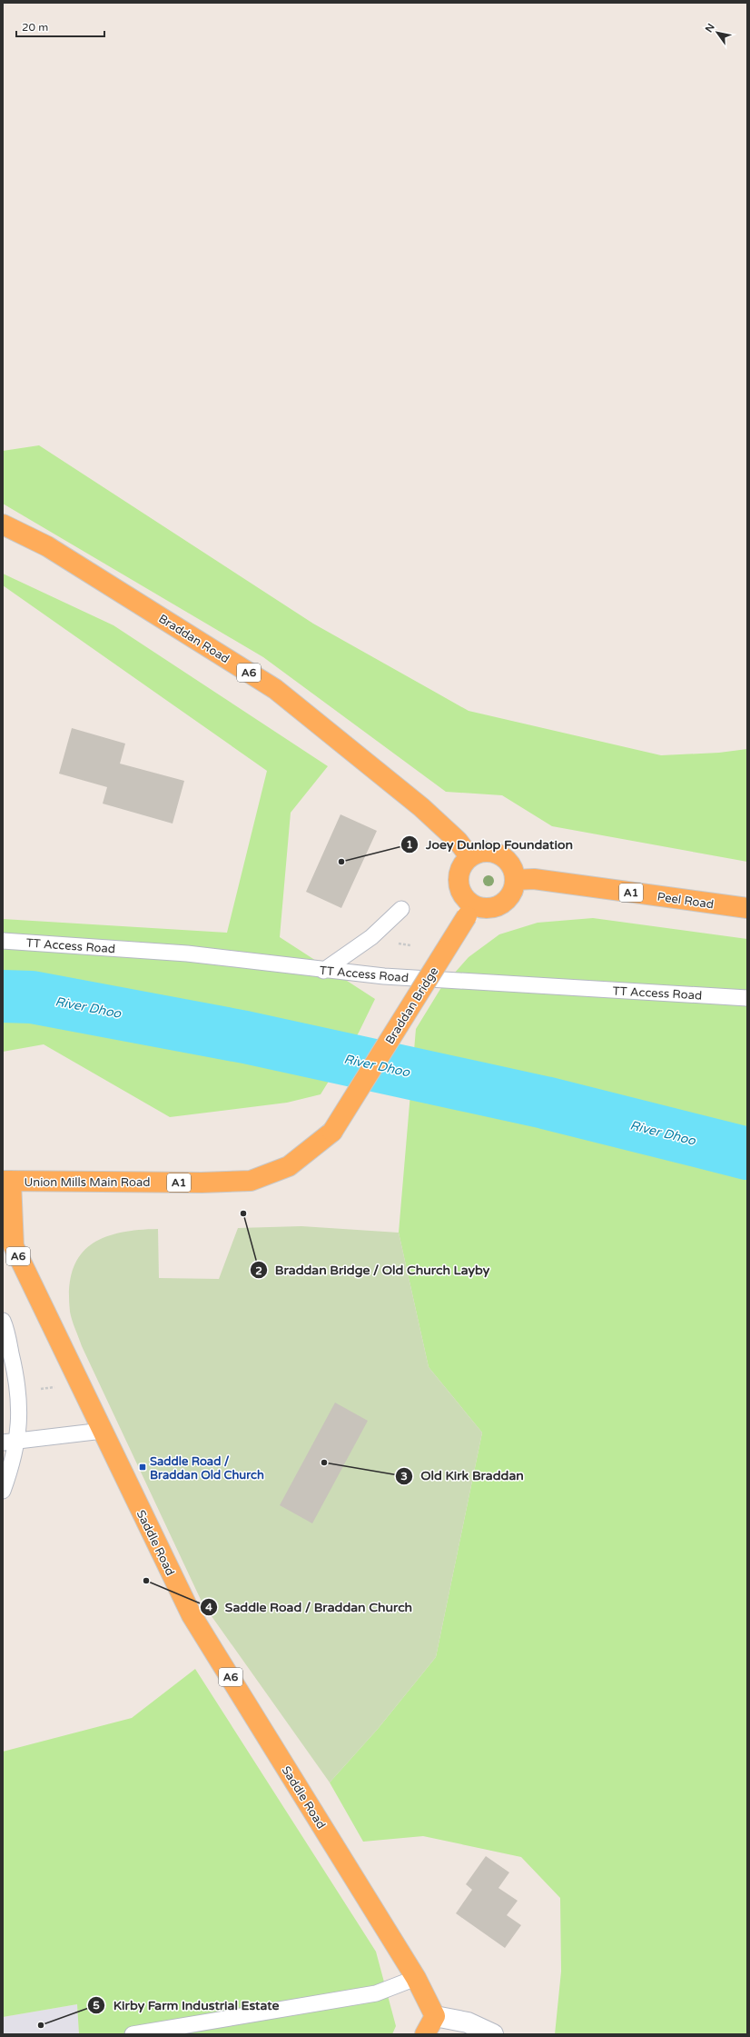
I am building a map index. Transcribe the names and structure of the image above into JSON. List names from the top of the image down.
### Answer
{
  "streets": {
    "highway": [
      "Braddan Road",
      "A6",
      "A1",
      "Peel Road",
      "Braddan Bridge",
      "Union Mills Main Road",
      "Saddle Road"
    ],
    "lane": ["TT Access Road"]
  },
  "crossings": [
    ["Braddan Road", "Peel Road"],
    ["Braddan Road", "Braddan Bridge"],
    ["Peel Road", "Braddan Bridge"],
    ["Braddan Bridge", "Union Mills Main Road"],
    ["Union Mills Main Road", "Saddle Road"]
  ],
  "water": ["River Dhoo"],
  "places": {
    "other": [
      "Joey Dunlop Foundation",
      "Braddan Bridge / Old Church Layby",
      "Old Kirk Braddan",
      "Saddle Road / Braddan Church",
      "Kirby Farm Industrial Estate"
    ],
    "transit": ["Saddle Road / Braddan Old Church"]
  },
  "scale_bar": "20 m",
  "north": "top left"
}
